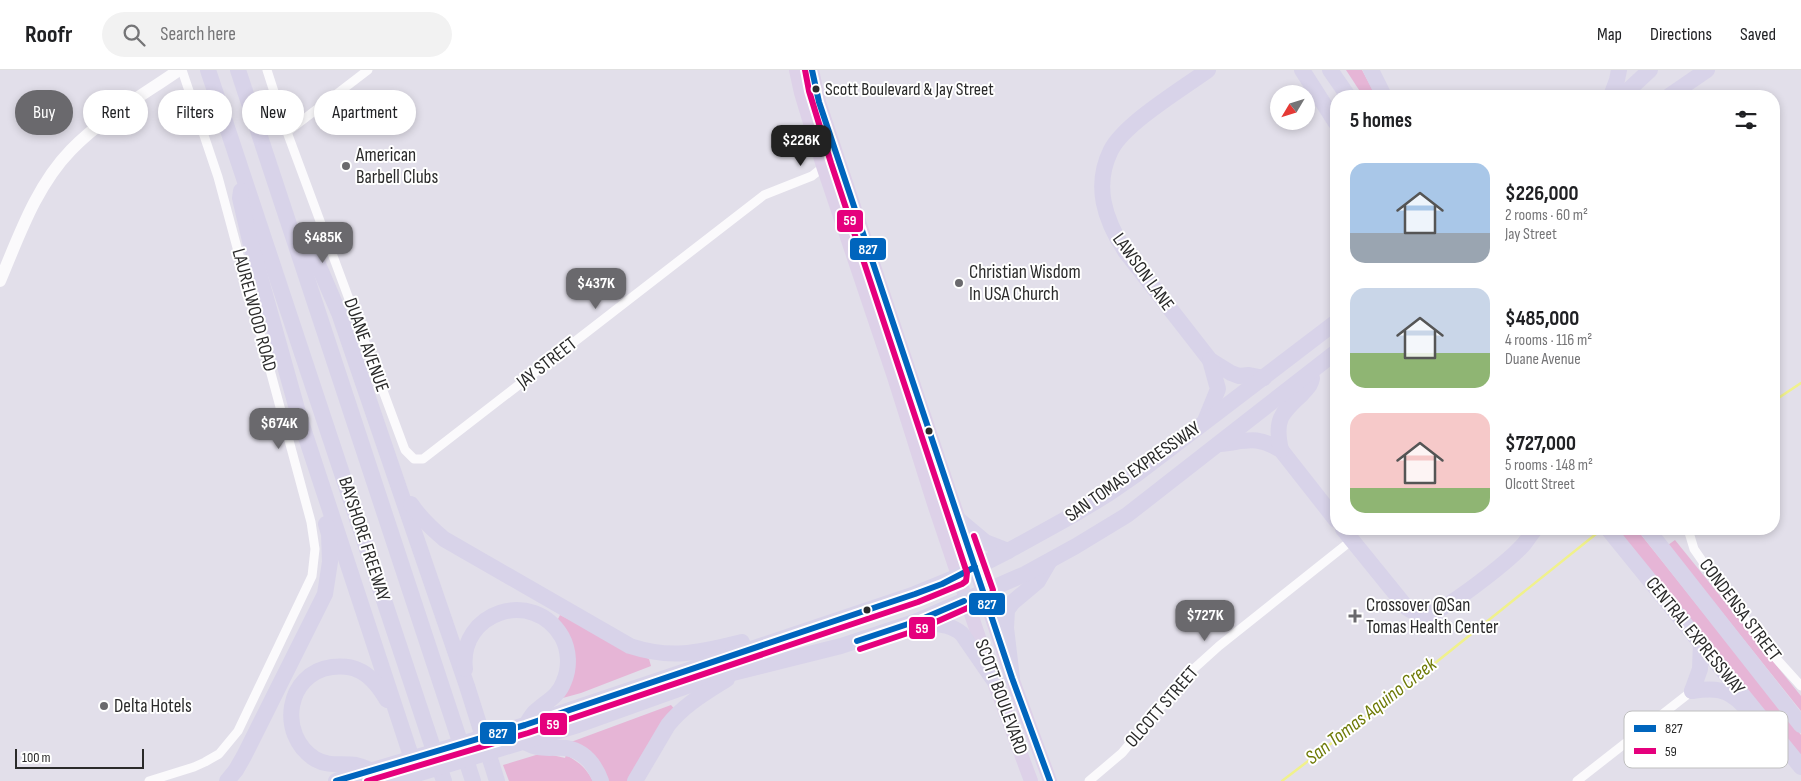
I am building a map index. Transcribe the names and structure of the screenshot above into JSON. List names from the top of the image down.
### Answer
{
  "streets": {
    "highway": [
      "LAWSON LANE",
      "SAN TOMAS EXPRESSWAY",
      "BAYSHORE FREEWAY",
      "CENTRAL EXPRESSWAY"
    ],
    "main road": ["SCOTT BOULEVARD"],
    "street": [
      "LAURELWOOD ROAD",
      "DUANE AVENUE",
      "JAY STREET",
      "CONDENSA STREET",
      "OLCOTT STREET"
    ]
  },
  "crossings": [
    ["DUANE AVENUE", "JAY STREET"],
    ["JAY STREET", "SCOTT BOULEVARD"],
    ["SAN TOMAS EXPRESSWAY", "SCOTT BOULEVARD"]
  ],
  "water": ["San Tomas Aquino Creek"],
  "places": {
    "other": [
      "Scott Boulevard & Jay Street",
      "American Barbell Clubs",
      "Christian Wisdom In USA Church",
      "Delta Hotels"
    ],
    "health": ["Crossover @San Tomas Health Center"]
  },
  "lines": ["transit line 827", "transit line 59"],
  "legend": ["827", "59"],
  "scale_bar": "100 m",
  "north": "bottom left",
  "page": {
    "header": "Roofr",
    "search": "Search here",
    "nav": ["Map", "Directions", "Saved"],
    "chip": [
      "Buy",
      "Rent",
      "Filters",
      "New",
      "Apartment"
    ],
    "heading": "5 homes",
    "price": [
      "$226K",
      "$485K",
      "$437K",
      "$674K",
      "$727K"
    ],
    "list": [
      {
        "name": "$226,000",
        "note": "2 rooms · 60 m² · Jay Street"
      },
      {
        "name": "$485,000",
        "note": "4 rooms · 116 m² · Duane Avenue"
      },
      {
        "name": "$727,000",
        "note": "5 rooms · 148 m² · Olcott Street"
      }
    ],
    "scale": "100 m"
  }
}
